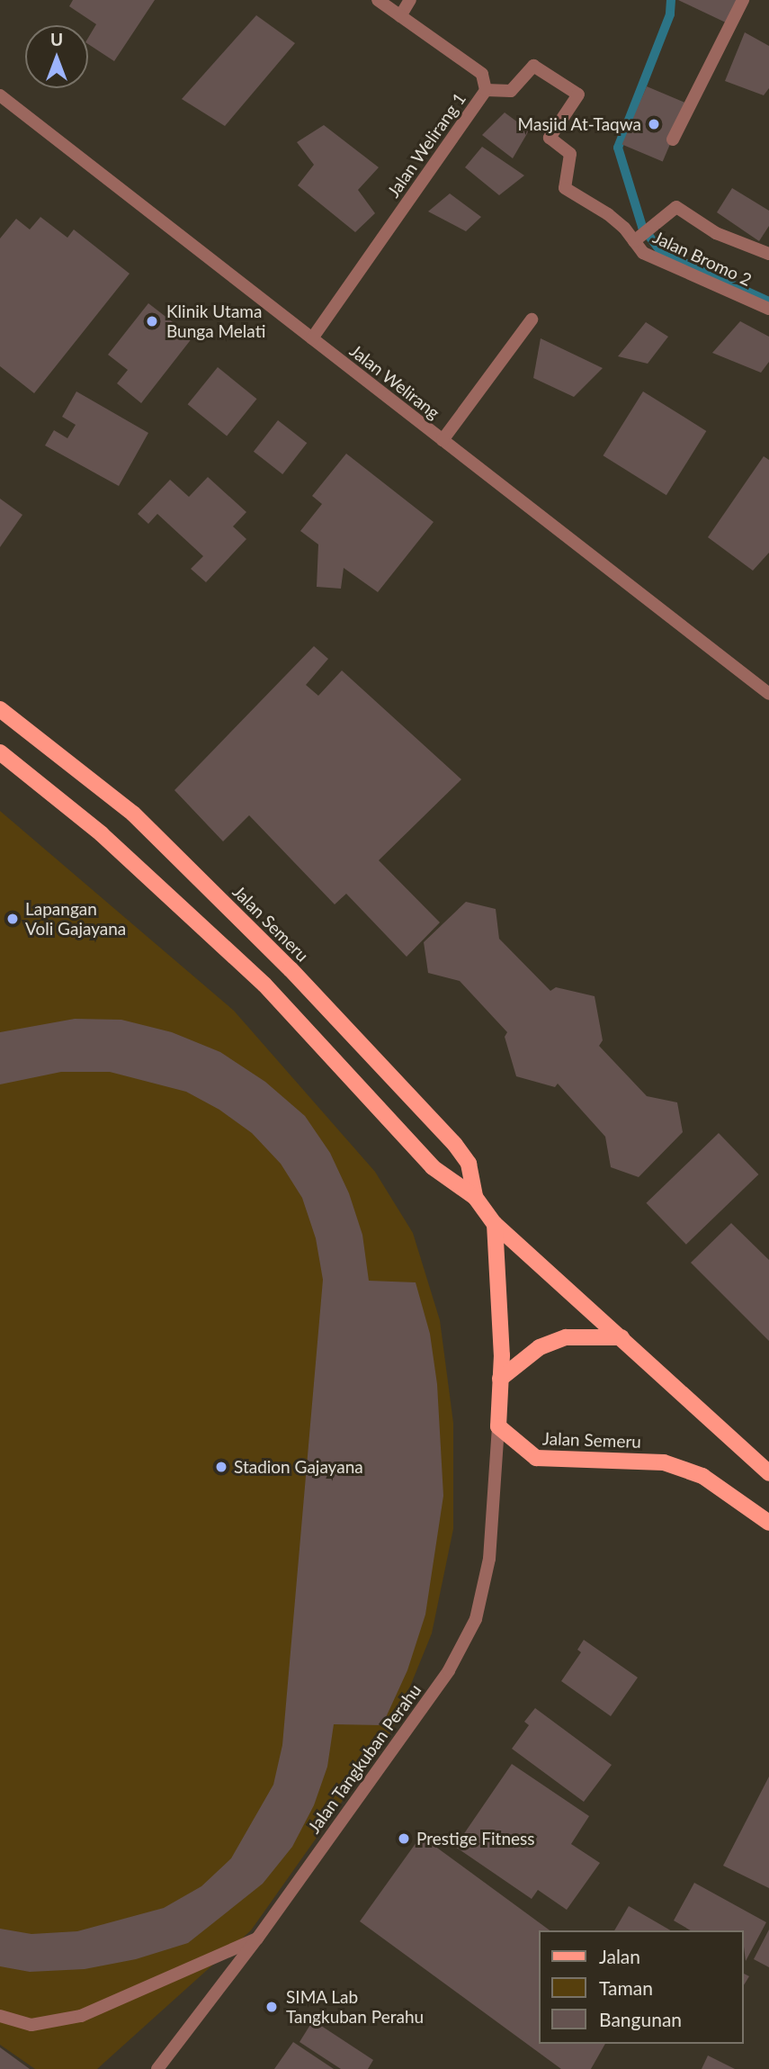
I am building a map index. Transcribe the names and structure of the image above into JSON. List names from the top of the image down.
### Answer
{
  "streets": {
    "main road": ["Jalan Semeru"],
    "street": [
      "Jalan Welirang 1",
      "Jalan Bromo 2",
      "Jalan Welirang",
      "Jalan Tangkuban Perahu"
    ]
  },
  "crossings": [
    ["Jalan Welirang 1", "Jalan Bromo 2"],
    ["Jalan Welirang 1", "Jalan Welirang"],
    ["Jalan Semeru", "Jalan Tangkuban Perahu"]
  ],
  "places": [
    "Masjid At-Taqwa",
    "Klinik Utama Bunga Melati",
    "Lapangan Voli Gajayana",
    "Stadion Gajayana",
    "Prestige Fitness",
    "SIMA Lab Tangkuban Perahu"
  ],
  "legend": ["Jalan", "Taman", "Bangunan"],
  "north": "top"
}
